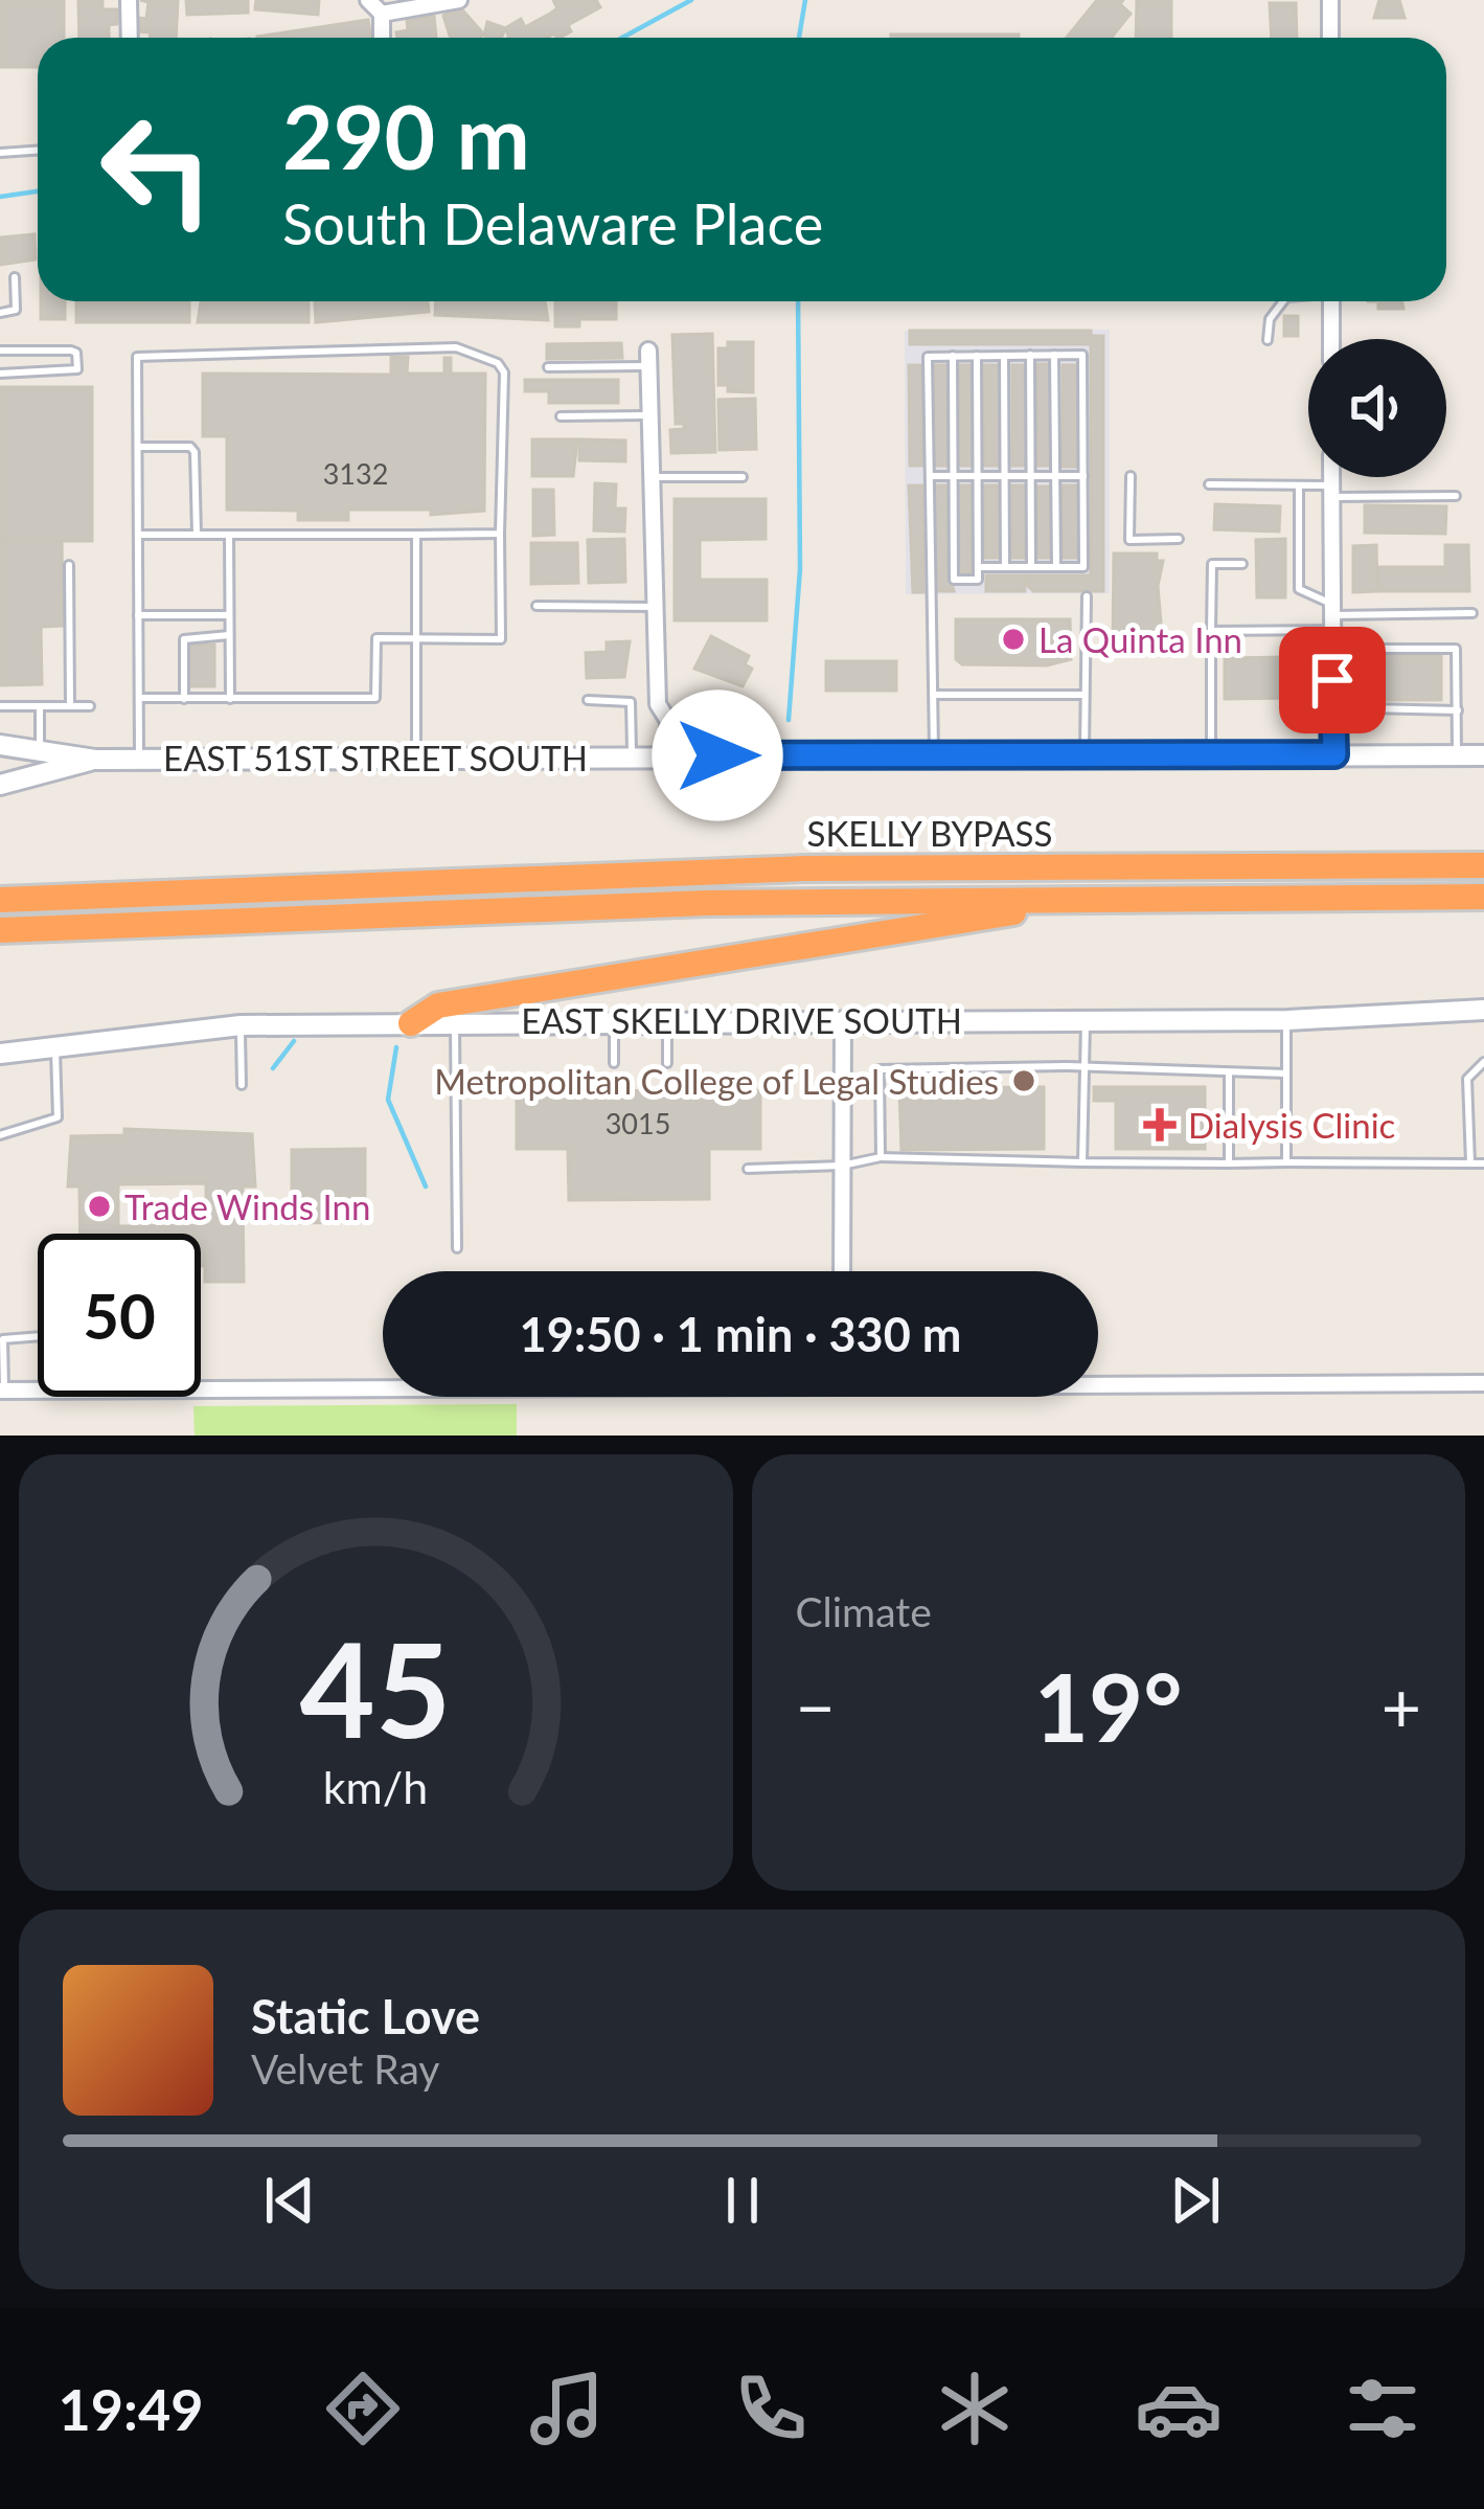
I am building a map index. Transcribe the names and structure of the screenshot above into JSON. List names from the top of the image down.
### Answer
{
  "streets": {
    "highway": ["SKELLY BYPASS"],
    "main road": ["EAST 51ST STREET SOUTH", "EAST SKELLY DRIVE SOUTH"]
  },
  "places": {
    "other": ["La Quinta Inn", "Metropolitan College of Legal Studies", "Trade Winds Inn"],
    "health": ["Dialysis Clinic"]
  },
  "house_numbers": ["3132", "3015"],
  "page": {
    "turn": ["290 m", "South Delaware Place"],
    "limit": "50",
    "trip": "19:50 · 1 min · 330 m",
    "tile": "Climate",
    "heat": ["−", "19°", "+"],
    "song": ["Static Love", "Velvet Ray"],
    "tabs": "19:49",
    "gauge": ["45", "km/h"]
  }
}
